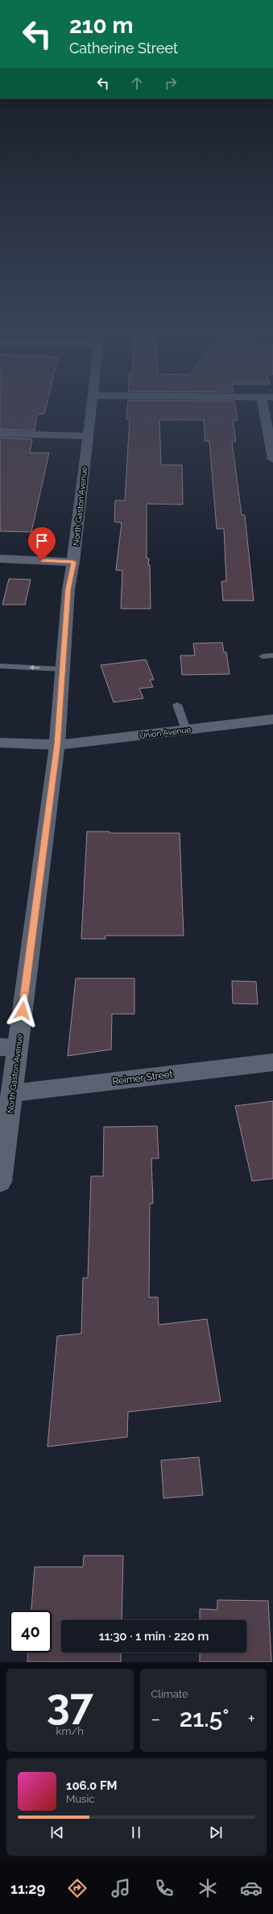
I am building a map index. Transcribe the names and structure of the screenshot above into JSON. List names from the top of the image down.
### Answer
{
  "streets": {
    "street": ["North Gaston Avenue", "Union Avenue", "Reimer Street"]
  },
  "crossings": [
    ["North Gaston Avenue", "Union Avenue"],
    ["North Gaston Avenue", "Reimer Street"]
  ],
  "page": {
    "turn": ["210 m", "Catherine Street"],
    "limit": "40",
    "trip": "11:30 · 1 min · 220 m",
    "tile": [
      ["37", "km/h"],
      "Climate"
    ],
    "heat": ["−", "21.5°", "+"],
    "song": ["106.0 FM", "Music"],
    "tabs": "11:29"
  }
}
